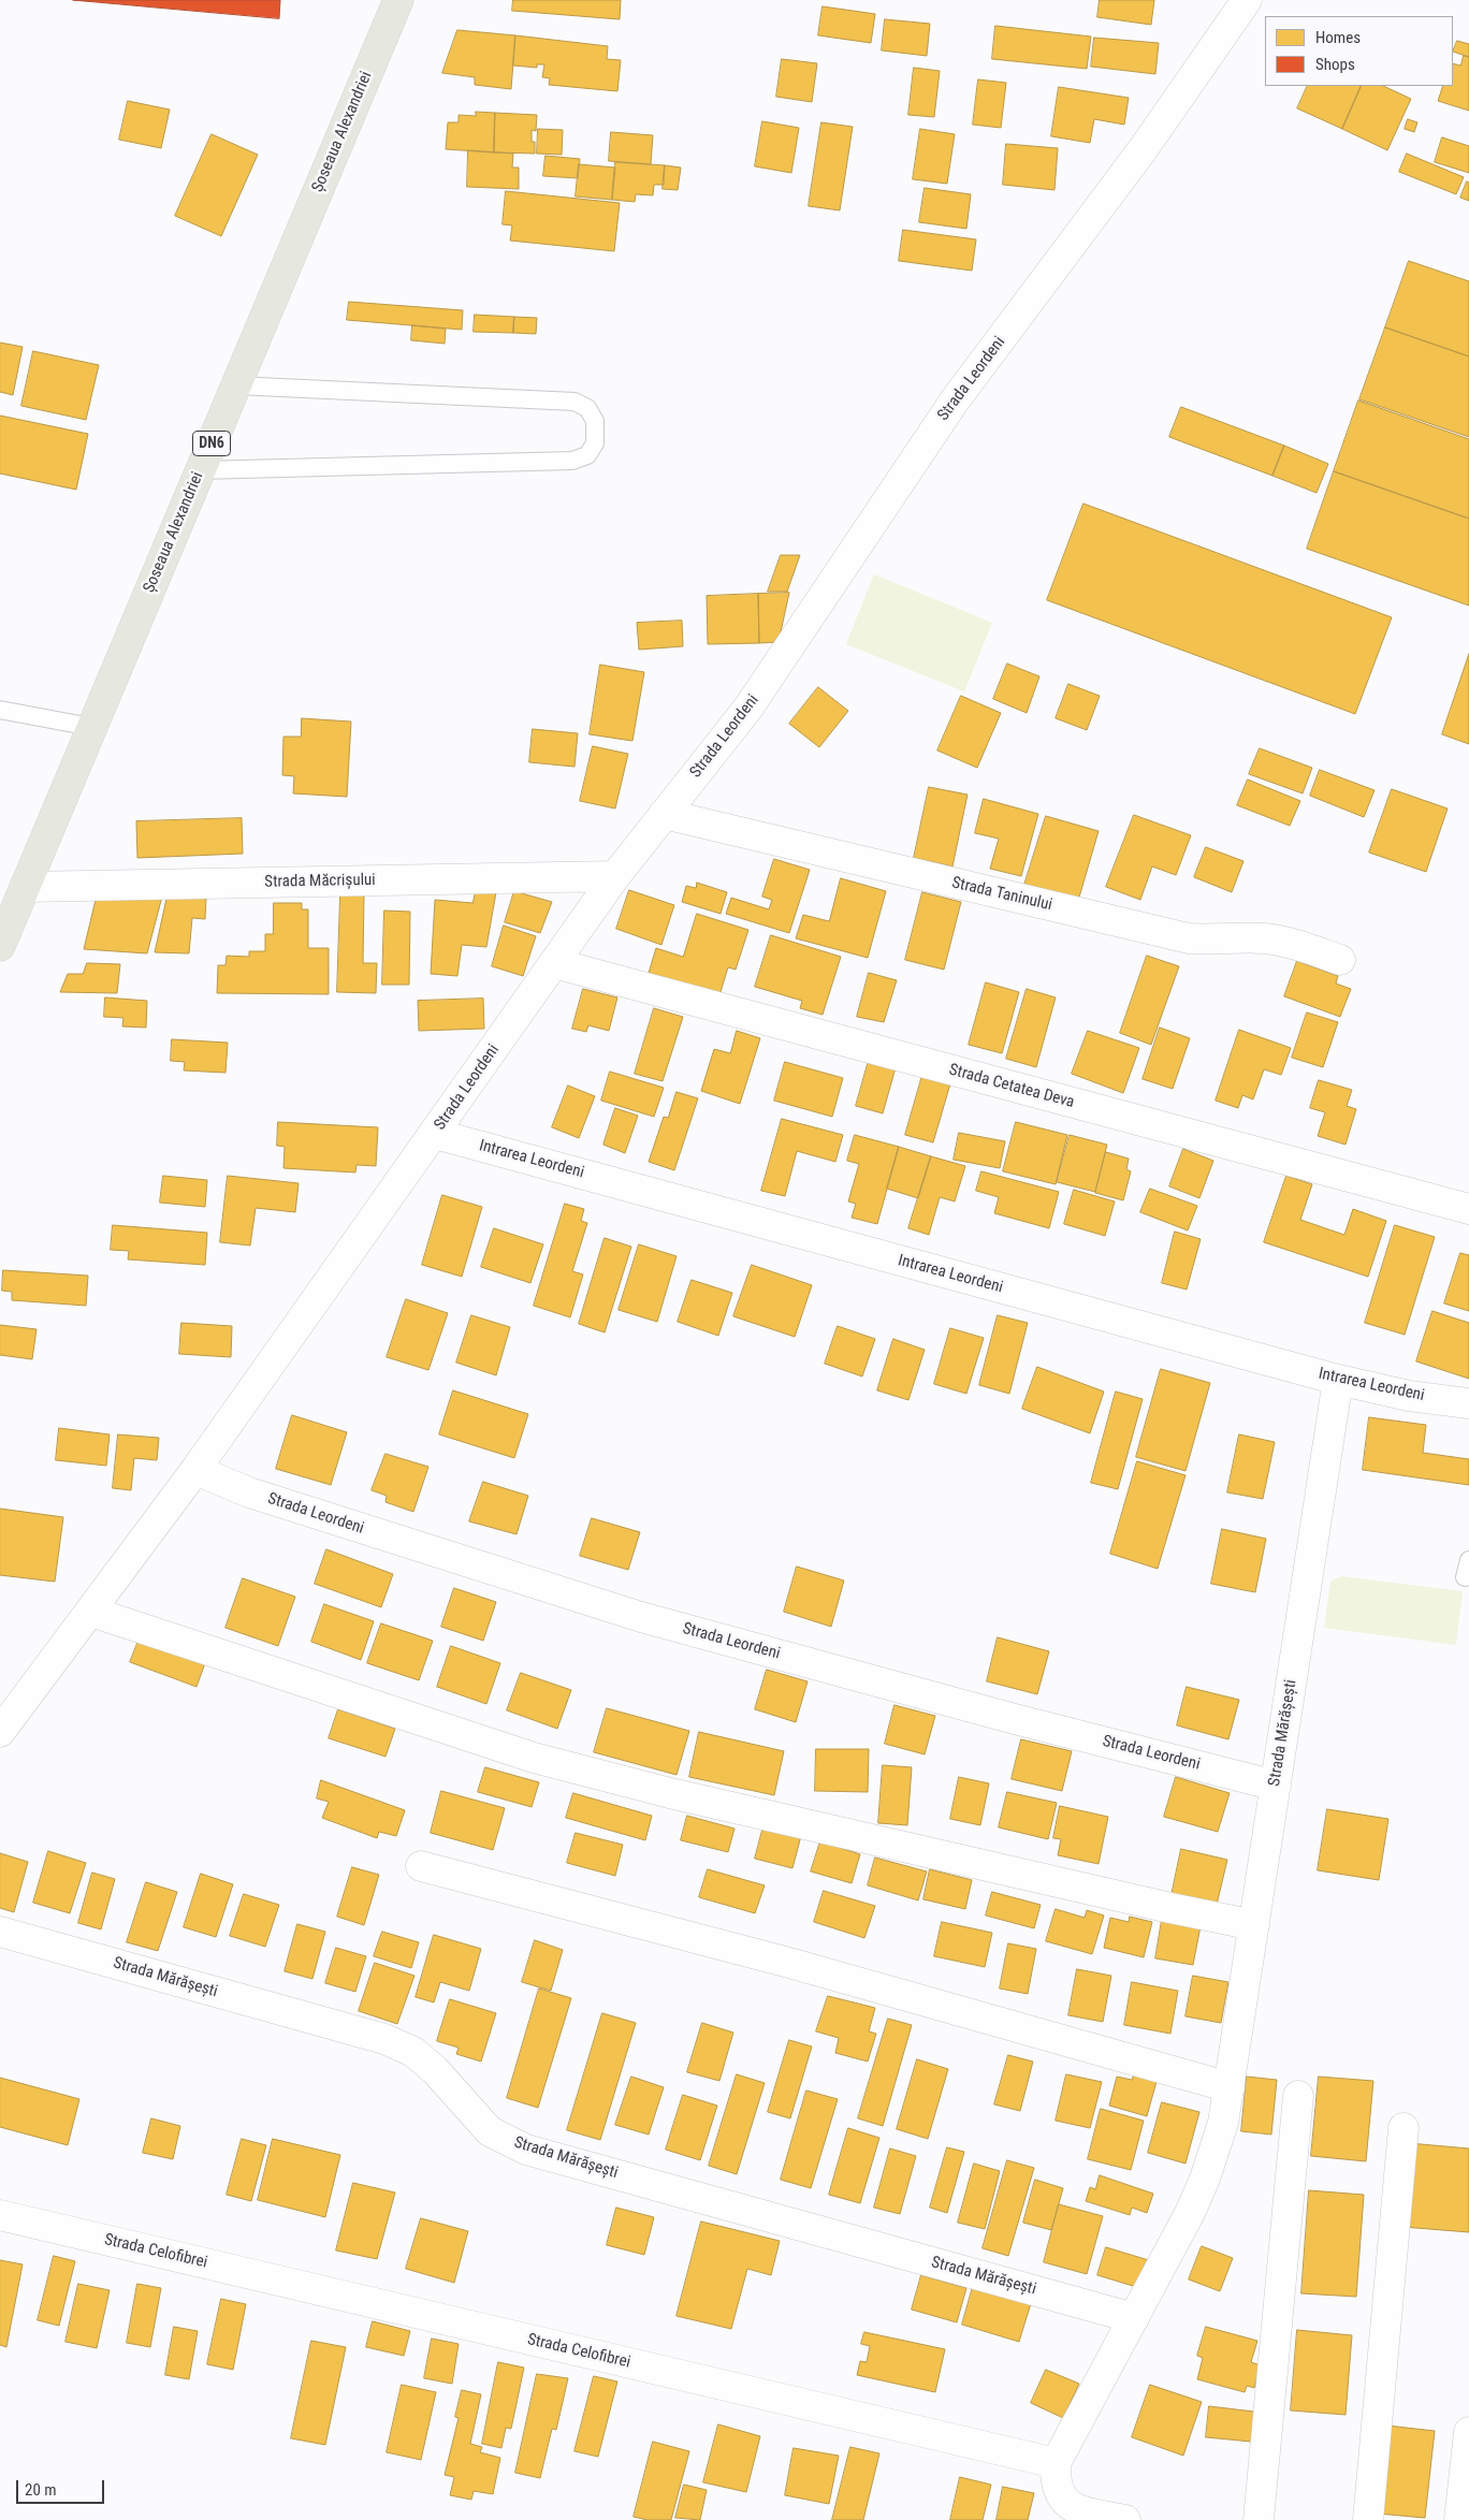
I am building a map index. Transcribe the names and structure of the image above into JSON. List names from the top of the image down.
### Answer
{
  "streets": {
    "main road": ["Șoseaua Alexandriei", "DN6"],
    "street": [
      "Strada Leordeni",
      "Strada Măcrișului",
      "Strada Taninului",
      "Strada Cetatea Deva",
      "Intrarea Leordeni",
      "Strada Mărășești",
      "Strada Celofibrei"
    ]
  },
  "crossings": [
    ["Șoseaua Alexandriei", "Strada Măcrișului"],
    ["Strada Leordeni", "Strada Măcrișului"],
    ["Strada Leordeni", "Strada Taninului"],
    ["Strada Leordeni", "Strada Cetatea Deva"],
    ["Strada Leordeni", "Intrarea Leordeni"],
    ["Strada Leordeni", "Strada Mărășești"],
    ["Intrarea Leordeni", "Strada Mărășești"],
    ["Strada Mărășești", "Strada Celofibrei"]
  ],
  "legend": ["Homes", "Shops"],
  "scale_bar": "20 m"
}
